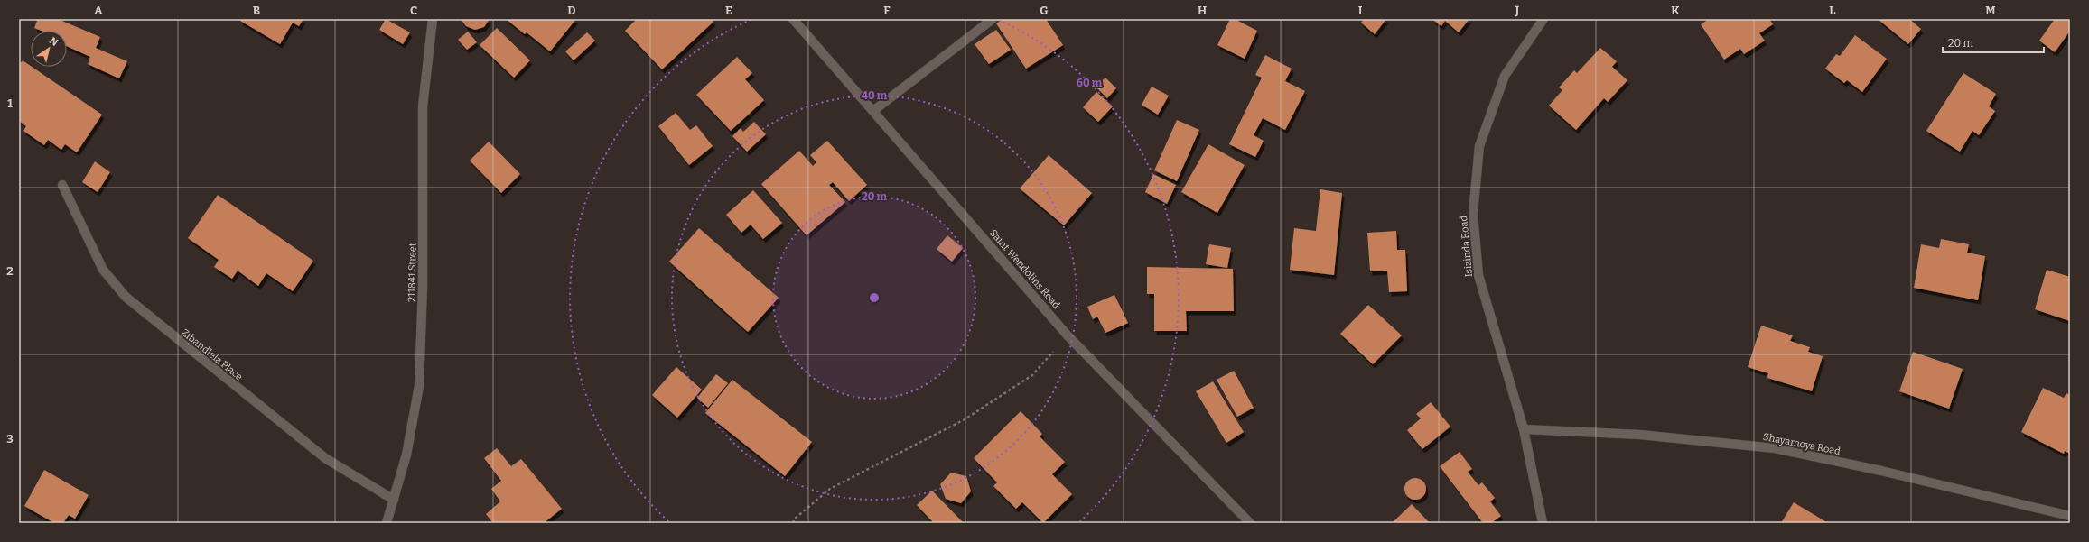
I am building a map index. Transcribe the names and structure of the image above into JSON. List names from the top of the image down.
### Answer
{
  "streets": {
    "street": [
      "Isizinda Road",
      "Saint Wendolins Road",
      "211841 Street",
      "Zibandlela Place",
      "Shayamoya Road"
    ]
  },
  "crossings": [
    ["Isizinda Road", "Shayamoya Road"],
    ["211841 Street", "Zibandlela Place"]
  ],
  "scale_bar": "20 m",
  "north": "top right",
  "grid": {
    "columns": [
      "A",
      "B",
      "C",
      "D",
      "E",
      "F",
      "G",
      "H",
      "I",
      "J",
      "K",
      "L",
      "M"
    ],
    "rows": ["1", "2", "3"]
  },
  "rings": ["60 m", "40 m", "20 m"]
}
